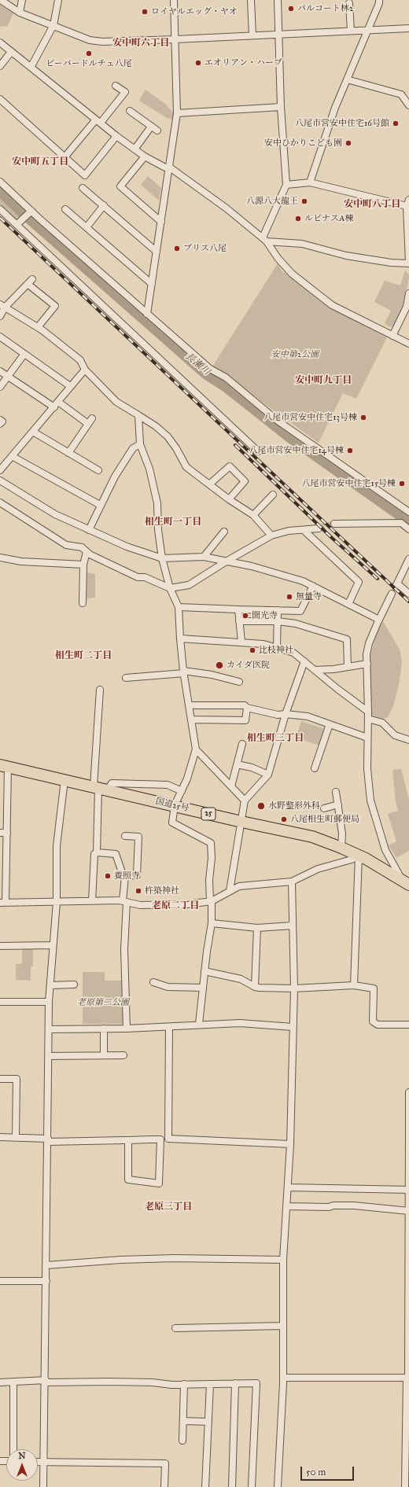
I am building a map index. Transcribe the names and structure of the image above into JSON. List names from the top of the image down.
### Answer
{
  "streets": {
    "highway": ["国道25号", "25"]
  },
  "districts": [
    "安中町六丁目",
    "安中町五丁目",
    "安中町八丁目",
    "安中町九丁目",
    "相生町一丁目",
    "相生町二丁目",
    "相生町三丁目",
    "老原二丁目",
    "老原三丁目"
  ],
  "water": ["長瀬川"],
  "parks": ["安中第2公園", "老原第二公園"],
  "places": [
    "パルコート林2",
    "ロイヤルエッグ・ヤオ",
    "ビーバードルチェ八尾",
    "エオリアン・ハープ",
    "八尾市営安中住宅16号館",
    "安中ひかりこども園",
    "八源八大龍王",
    "ルピナスA棟",
    "ブリス八尾",
    "八尾市営安中住宅13号棟",
    "八尾市営安中住宅14号棟",
    "八尾市営安中住宅15号棟",
    "無量寺",
    "聞光寺",
    "比枝神社",
    "カイダ医院",
    "水野整形外科",
    "八尾相生町郵便局",
    "養照寺",
    "杵築神社"
  ],
  "scale_bar": "50 m",
  "north": "top"
}
